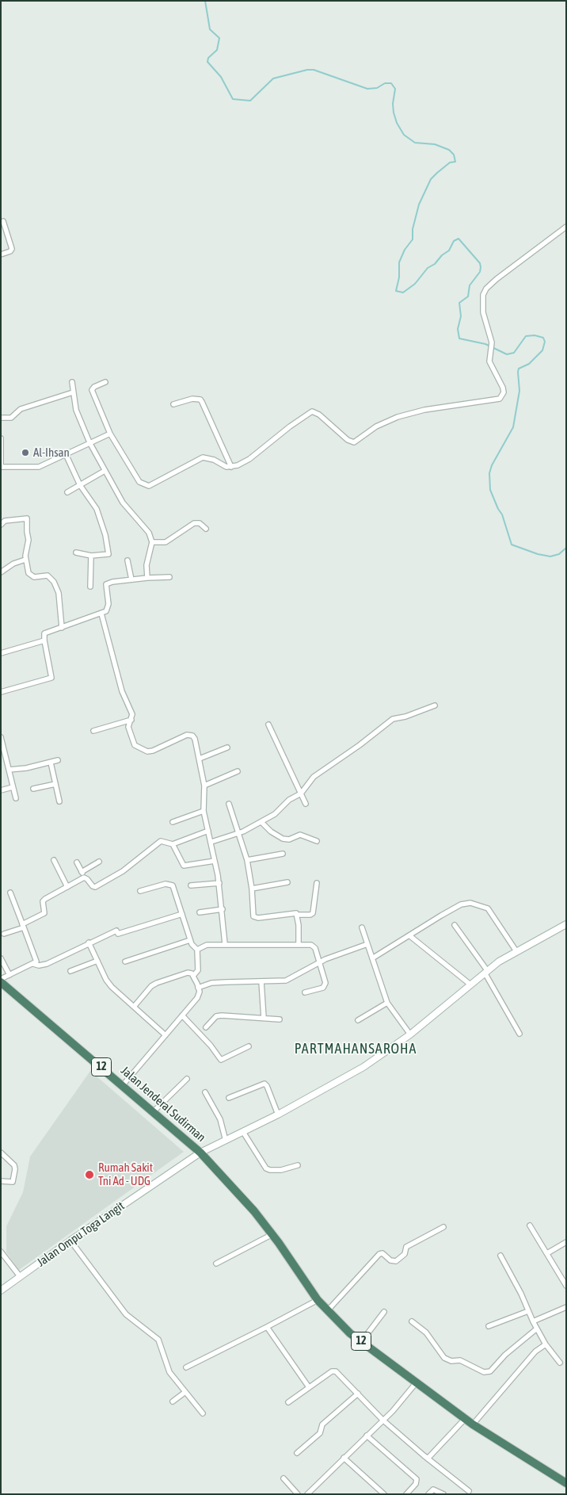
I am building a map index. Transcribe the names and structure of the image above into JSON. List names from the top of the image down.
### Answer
{
  "streets": {
    "highway": ["12", "Jalan Jenderal Sudirman"],
    "main road": ["Jalan Ompu Toga Langit"]
  },
  "crossings": [
    ["12", "Jalan Jenderal Sudirman"],
    ["12", "Jalan Ompu Toga Langit"],
    ["Jalan Jenderal Sudirman", "Jalan Ompu Toga Langit"]
  ],
  "districts": ["PARTMAHANSAROHA"],
  "places": ["Al-Ihsan", "Rumah Sakit Tni Ad - UDG"]
}
